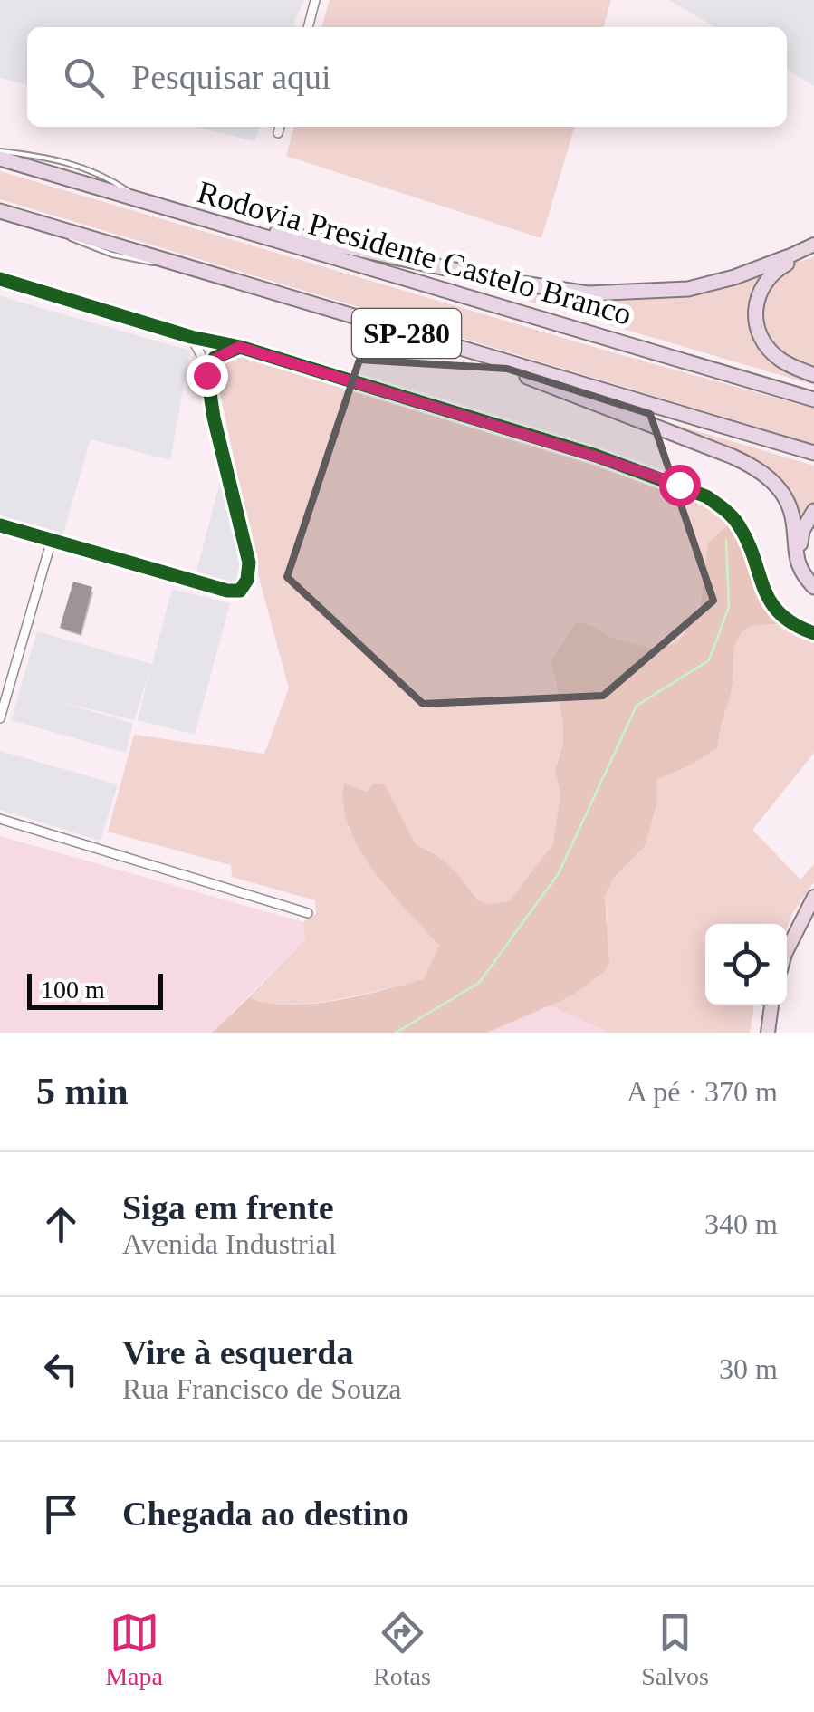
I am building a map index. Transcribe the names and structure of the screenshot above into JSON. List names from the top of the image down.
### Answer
{
  "streets": {
    "highway": ["Rodovia Presidente Castelo Branco", "SP-280"]
  },
  "scale_bar": "100 m",
  "page": {
    "search": "Pesquisar aqui",
    "scale": "100 m",
    "heading": ["5 min", "A pé · 370 m"],
    "list": [
      ["Siga em frente", "Avenida Industrial", "340 m"],
      ["Vire à esquerda", "Rua Francisco de Souza", "30 m"],
      "Chegada ao destino"
    ],
    "nav": ["Mapa", "Rotas", "Salvos"]
  }
}
